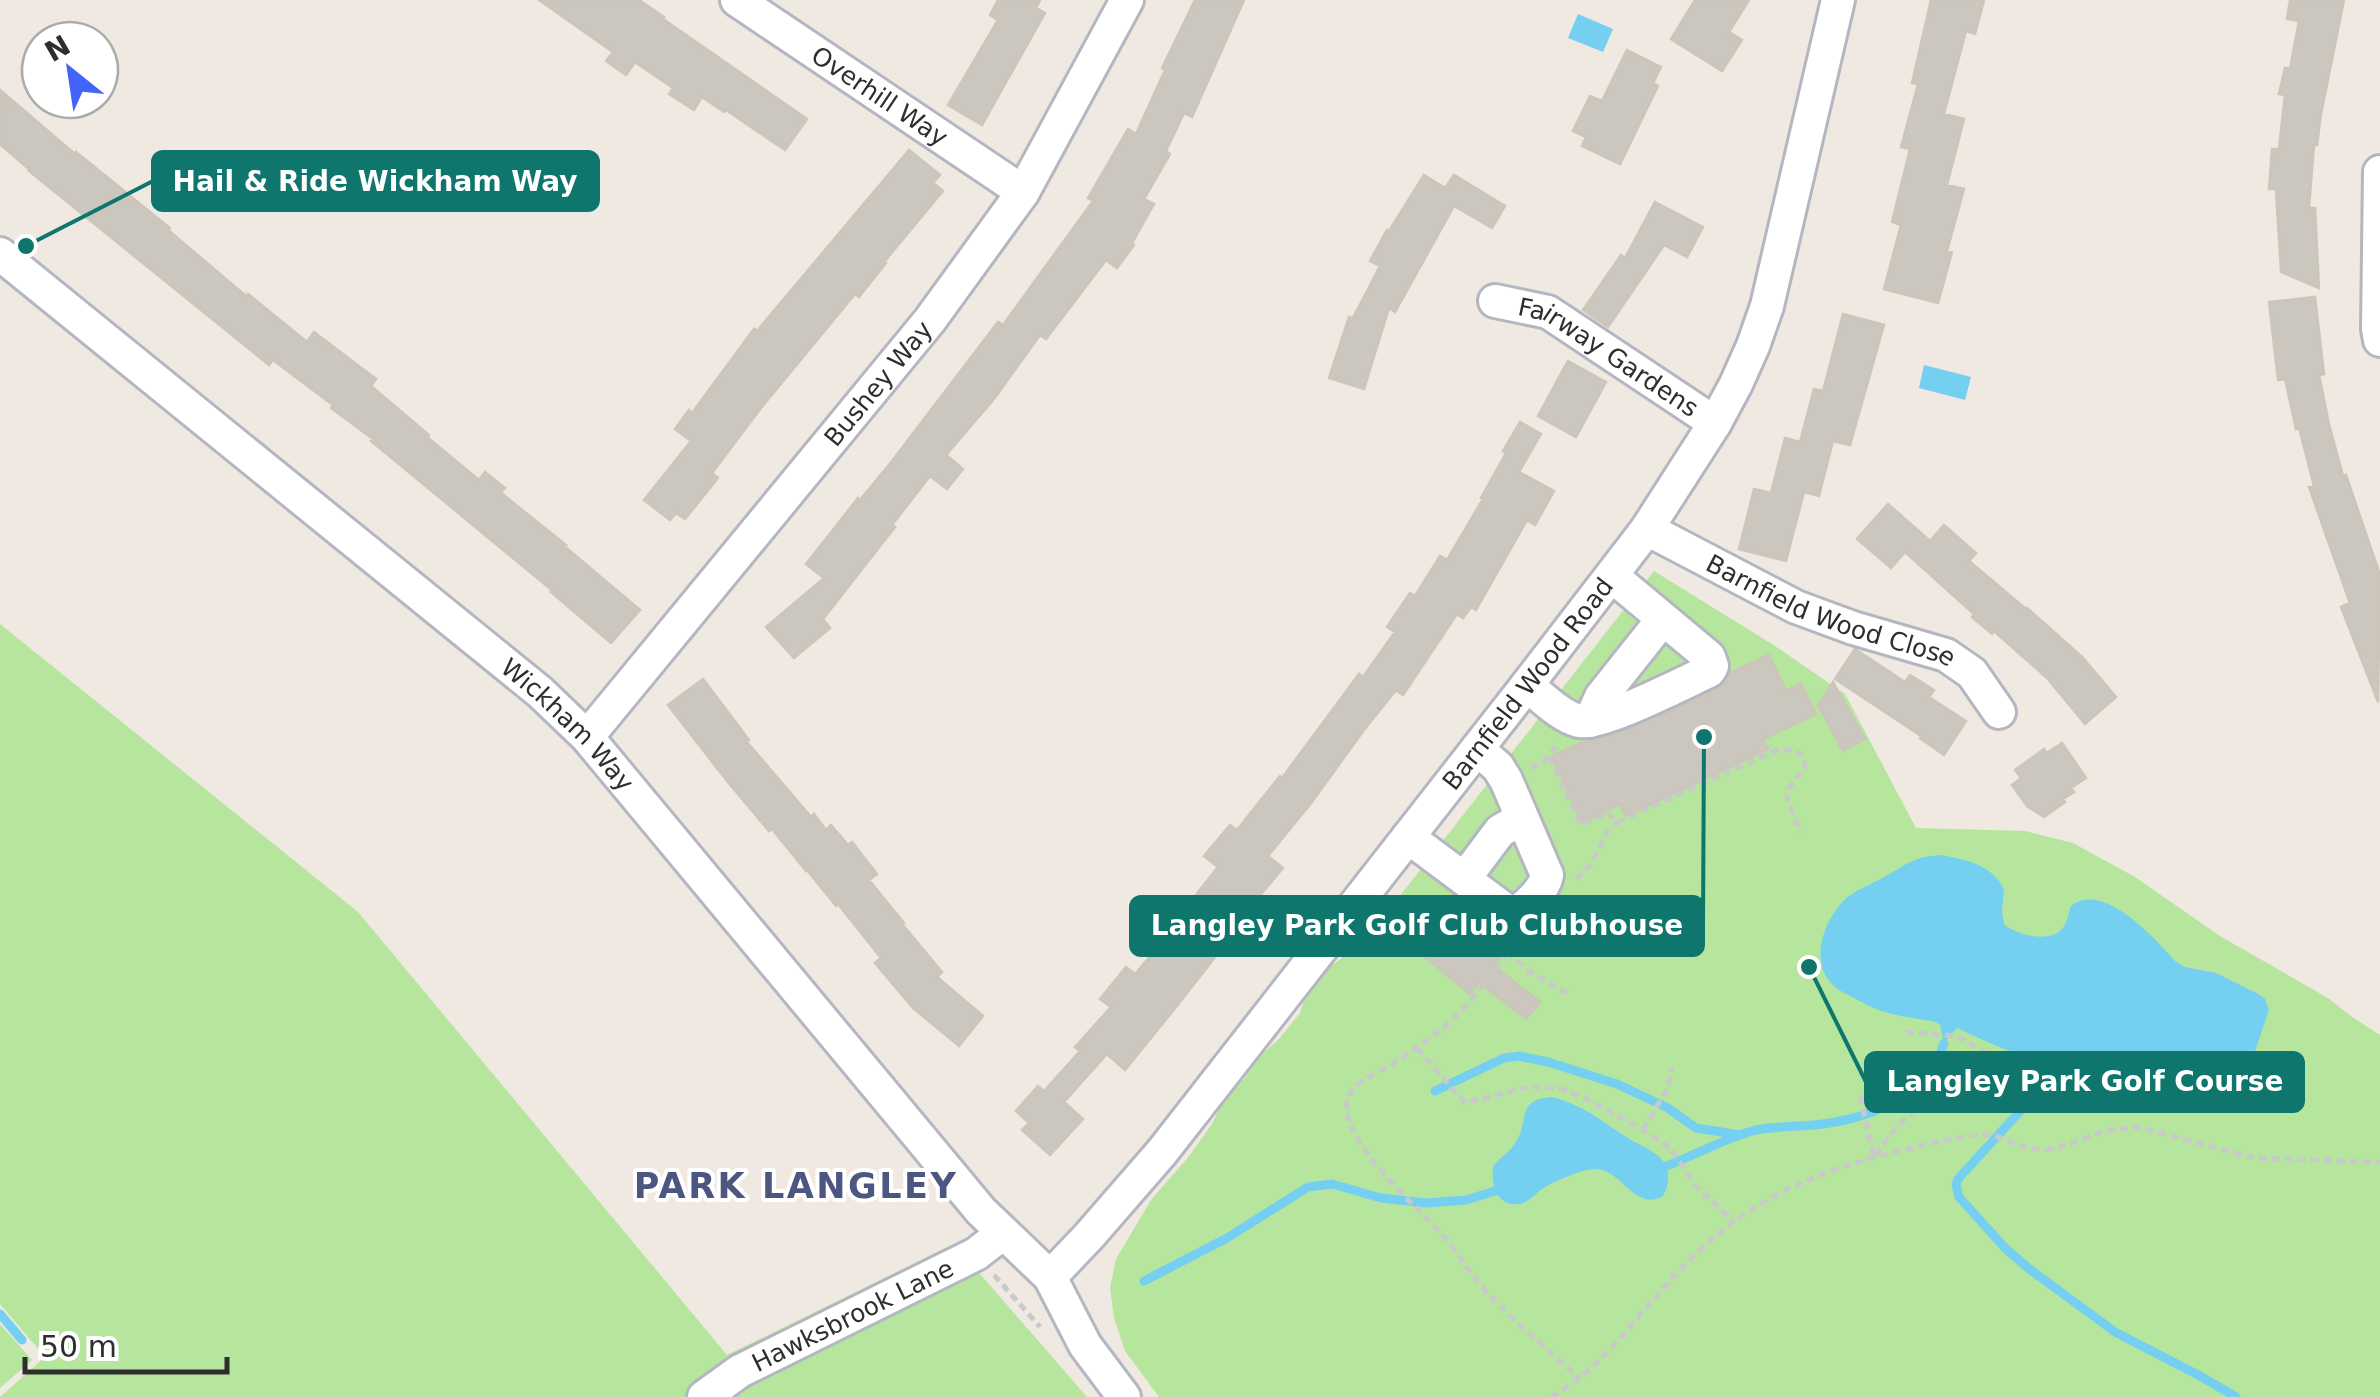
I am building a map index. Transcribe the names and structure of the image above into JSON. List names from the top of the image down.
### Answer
{
  "streets": {
    "street": [
      "Overhill Way",
      "Fairway Gardens",
      "Bushey Way",
      "Barnfield Wood Close",
      "Barnfield Wood Road",
      "Wickham Way",
      "Hawksbrook Lane"
    ]
  },
  "crossings": [
    ["Overhill Way", "Bushey Way"],
    ["Fairway Gardens", "Barnfield Wood Road"],
    ["Bushey Way", "Wickham Way"],
    ["Barnfield Wood Close", "Barnfield Wood Road"],
    ["Barnfield Wood Road", "Wickham Way"],
    ["Wickham Way", "Hawksbrook Lane"]
  ],
  "districts": ["PARK LANGLEY"],
  "places": ["Hail & Ride Wickham Way", "Langley Park Golf Club Clubhouse", "Langley Park Golf Course"],
  "scale_bar": "50 m",
  "north": "top left"
}
